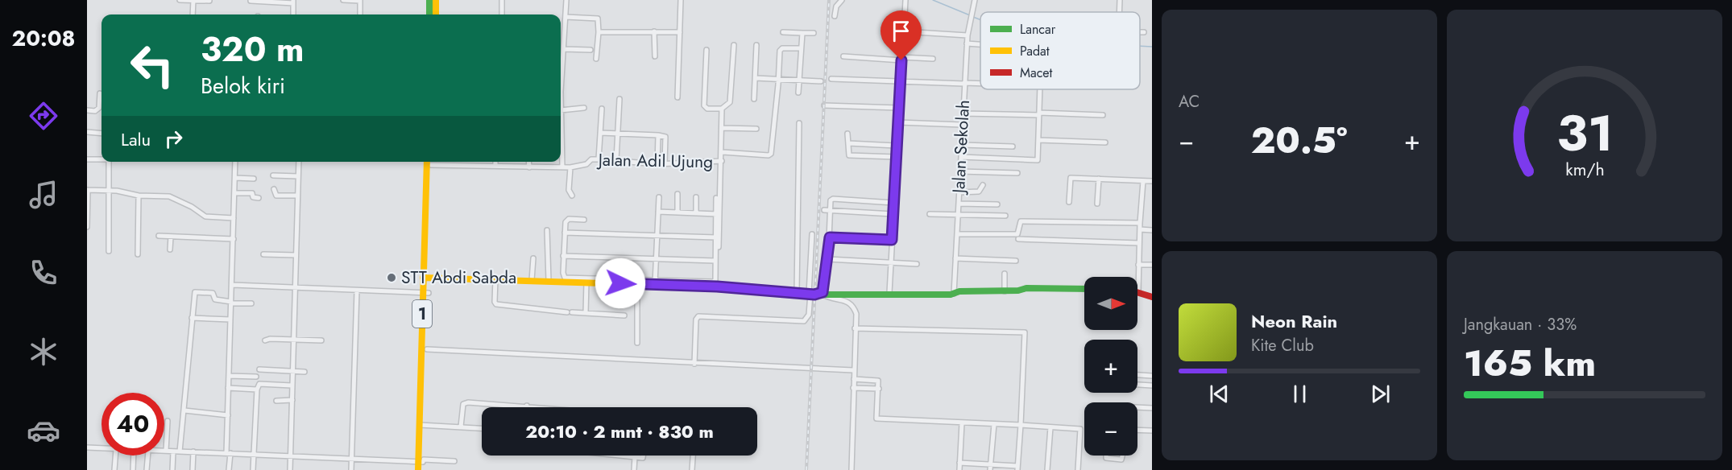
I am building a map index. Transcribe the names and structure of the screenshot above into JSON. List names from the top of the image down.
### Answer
{
  "streets": {
    "main road": ["1"],
    "street": ["Jalan Sekolah", "Jalan Adil Ujung"]
  },
  "crossings": [
    ["Jalan Adil Ujung", "1"]
  ],
  "places": ["STT Abdi Sabda"],
  "legend": ["Lancar", "Padat", "Macet"],
  "north": "right",
  "page": {
    "tabs": "20:08",
    "tile": [
      "AC",
      ["Jangkauan · 33%", "165 km"]
    ],
    "turn": ["320 m", "Belok kiri"],
    "then": "Lalu",
    "heat": ["−", "20.5°", "+"],
    "map_buttons": ["+", "−"],
    "song": ["Neon Rain", "Kite Club"],
    "limit": "40",
    "trip": "20:10 · 2 mnt · 830 m",
    "gauge": ["31", "km/h"]
  }
}
